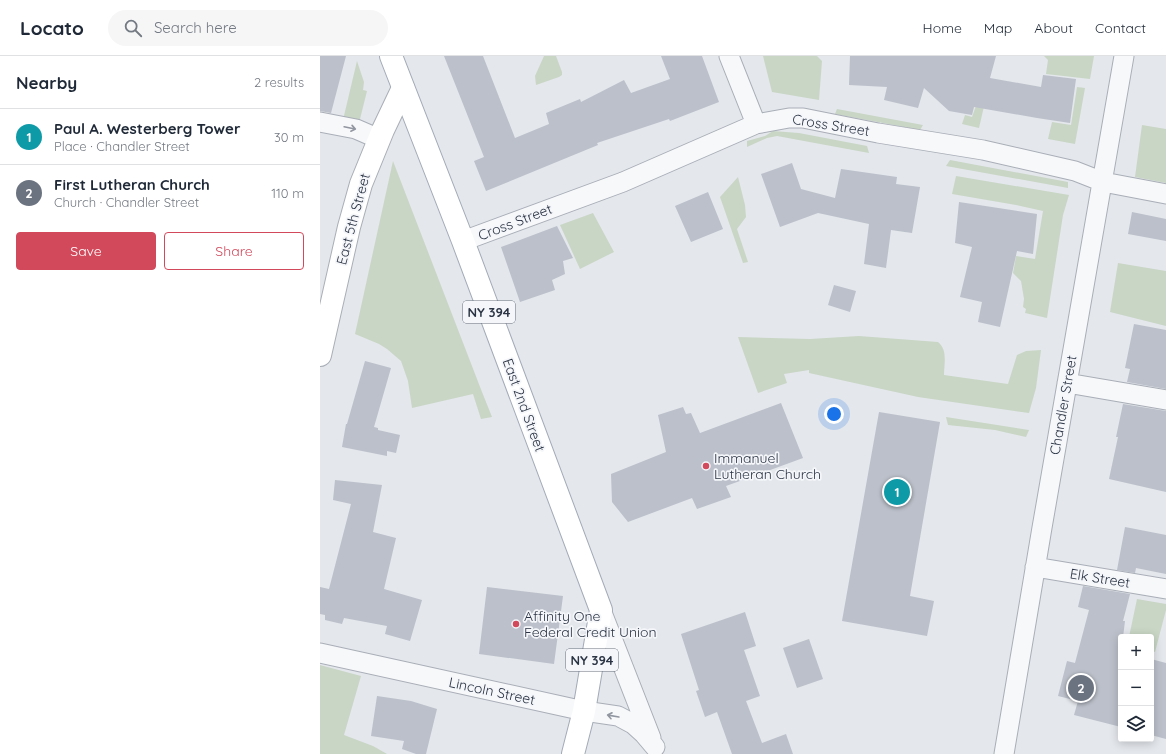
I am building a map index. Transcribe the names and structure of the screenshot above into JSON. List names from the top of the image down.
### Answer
{
  "streets": {
    "main road": ["East 5th Street", "NY 394", "East 2nd Street"],
    "street": [
      "Cross Street",
      "Chandler Street",
      "Elk Street",
      "Lincoln Street"
    ]
  },
  "crossings": [
    ["Cross Street", "East 2nd Street"],
    ["Cross Street", "Chandler Street"],
    ["East 5th Street", "East 2nd Street"],
    ["NY 394", "East 2nd Street"],
    ["NY 394", "Lincoln Street"],
    ["East 2nd Street", "Lincoln Street"],
    ["Chandler Street", "Elk Street"]
  ],
  "places": ["Immanuel Lutheran Church", "Affinity One Federal Credit Union"],
  "page": {
    "header": "Locato",
    "search": "Search here",
    "nav": [
      "Home",
      "Map",
      "About",
      "Contact"
    ],
    "heading": ["Nearby", "2 results"],
    "list": [
      {
        "mark": "1",
        "name": "Paul A. Westerberg Tower",
        "note": "Place · Chandler Street",
        "value": "30 m"
      },
      {
        "mark": "2",
        "name": "First Lutheran Church",
        "note": "Church · Chandler Street",
        "value": "110 m"
      }
    ],
    "buttons": ["Save", "Share"],
    "pins": ["1", "2"],
    "map_buttons": ["+", "−"]
  }
}
